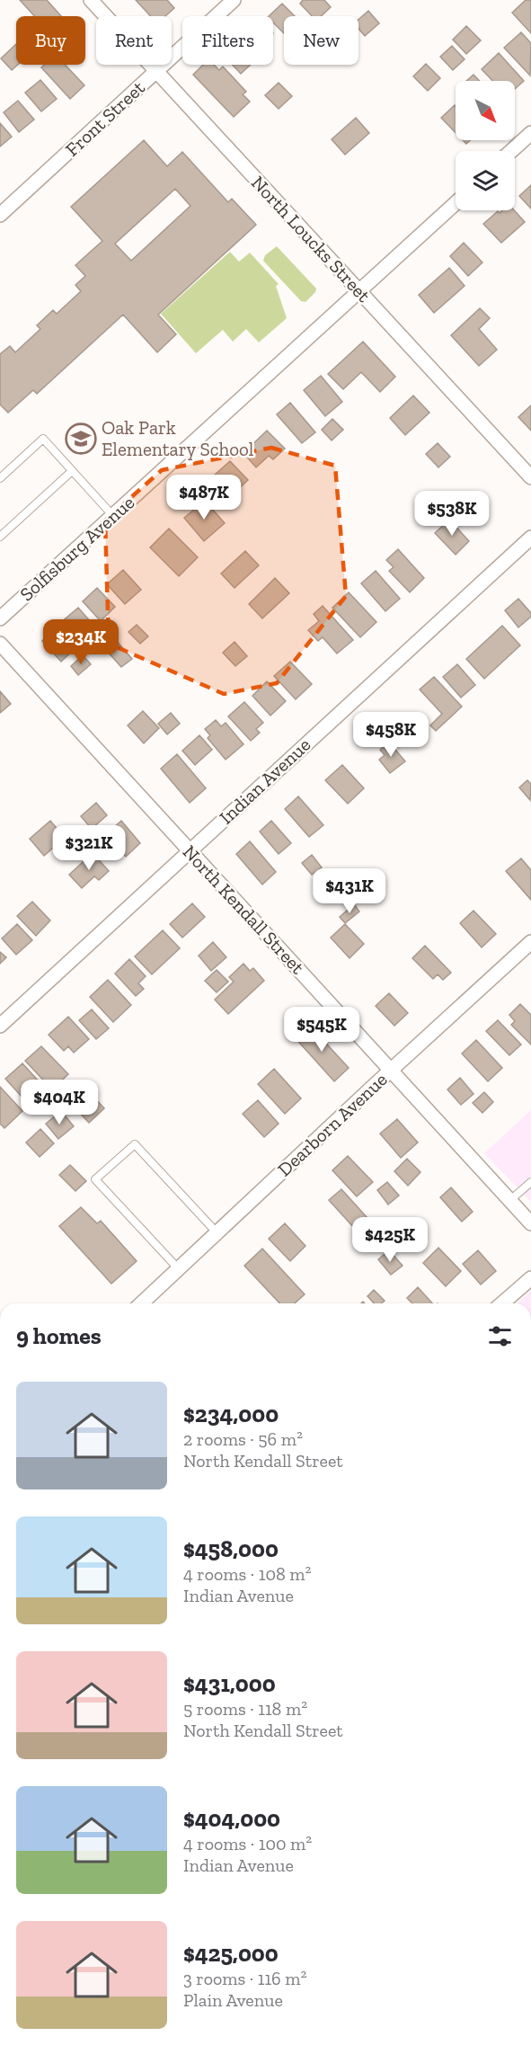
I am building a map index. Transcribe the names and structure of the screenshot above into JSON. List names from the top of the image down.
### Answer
{
  "streets": {
    "street": [
      "Front Street",
      "North Loucks Street",
      "Solfisburg Avenue",
      "Indian Avenue",
      "North Kendall Street",
      "Dearborn Avenue"
    ]
  },
  "crossings": [
    ["Front Street", "North Loucks Street"],
    ["North Loucks Street", "Solfisburg Avenue"],
    ["Indian Avenue", "North Kendall Street"],
    ["North Kendall Street", "Dearborn Avenue"]
  ],
  "places": {
    "school or university": ["Oak Park Elementary School"]
  },
  "north": "bottom right",
  "page": {
    "chip": [
      "Buy",
      "Rent",
      "Filters",
      "New"
    ],
    "price": [
      "$487K",
      "$538K",
      "$234K",
      "$458K",
      "$321K",
      "$431K",
      "$545K",
      "$404K",
      "$425K"
    ],
    "heading": "9 homes",
    "list": [
      {
        "name": "$234,000",
        "note": "2 rooms · 56 m² · North Kendall Street"
      },
      {
        "name": "$458,000",
        "note": "4 rooms · 108 m² · Indian Avenue"
      },
      {
        "name": "$431,000",
        "note": "5 rooms · 118 m² · North Kendall Street"
      },
      {
        "name": "$404,000",
        "note": "4 rooms · 100 m² · Indian Avenue"
      },
      {
        "name": "$425,000",
        "note": "3 rooms · 116 m² · Plain Avenue"
      }
    ]
  }
}
